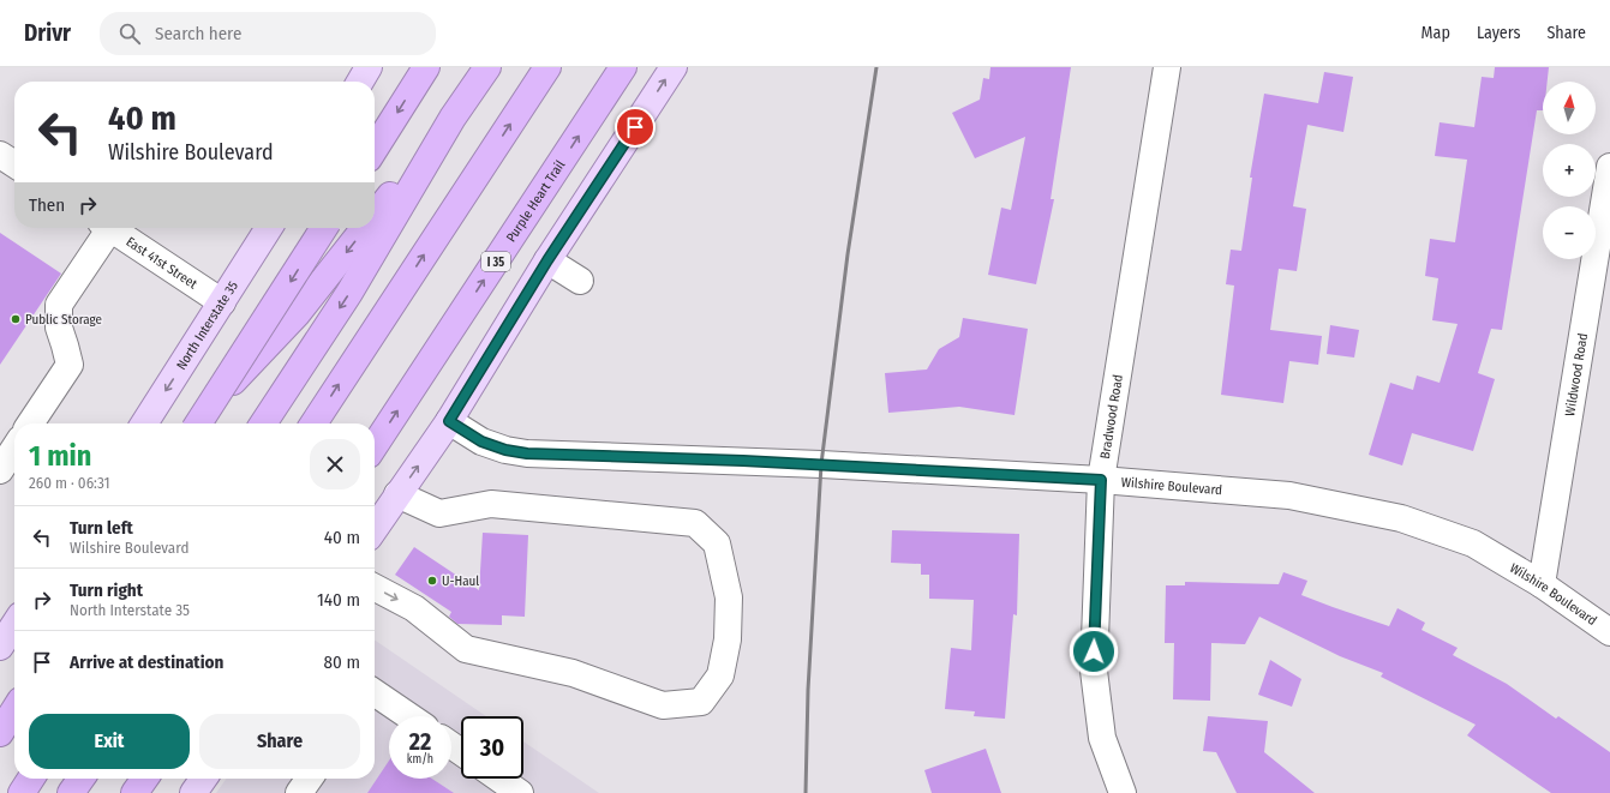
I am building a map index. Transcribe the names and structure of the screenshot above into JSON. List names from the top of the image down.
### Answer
{
  "streets": {
    "highway": ["Purple Heart Trail", "I 35"],
    "main road": ["North Interstate 35"],
    "street": [
      "East 41st Street",
      "Wildwood Road",
      "Bradwood Road",
      "Wilshire Boulevard"
    ]
  },
  "crossings": [
    ["East 41st Street", "North Interstate 35"],
    ["Wildwood Road", "Wilshire Boulevard"],
    ["Bradwood Road", "Wilshire Boulevard"]
  ],
  "one_way": ["North Interstate 35"],
  "places": ["Public Storage", "U-Haul"],
  "north": "top",
  "page": {
    "header": "Drivr",
    "search": "Search here",
    "nav": ["Map", "Layers", "Share"],
    "map_buttons": ["+", "−"],
    "turn": ["40 m", "Wilshire Boulevard"],
    "then": "Then",
    "heading": ["1 min", "260 m · 06:31"],
    "list": [
      {
        "name": "Turn left",
        "note": "Wilshire Boulevard",
        "value": "40 m"
      },
      {
        "name": "Turn right",
        "note": "North Interstate 35",
        "value": "140 m"
      },
      {
        "name": "Arrive at destination",
        "value": "80 m"
      }
    ],
    "buttons": ["Exit", "Share"],
    "speed": "22 km/h",
    "limit": "30"
  }
}
